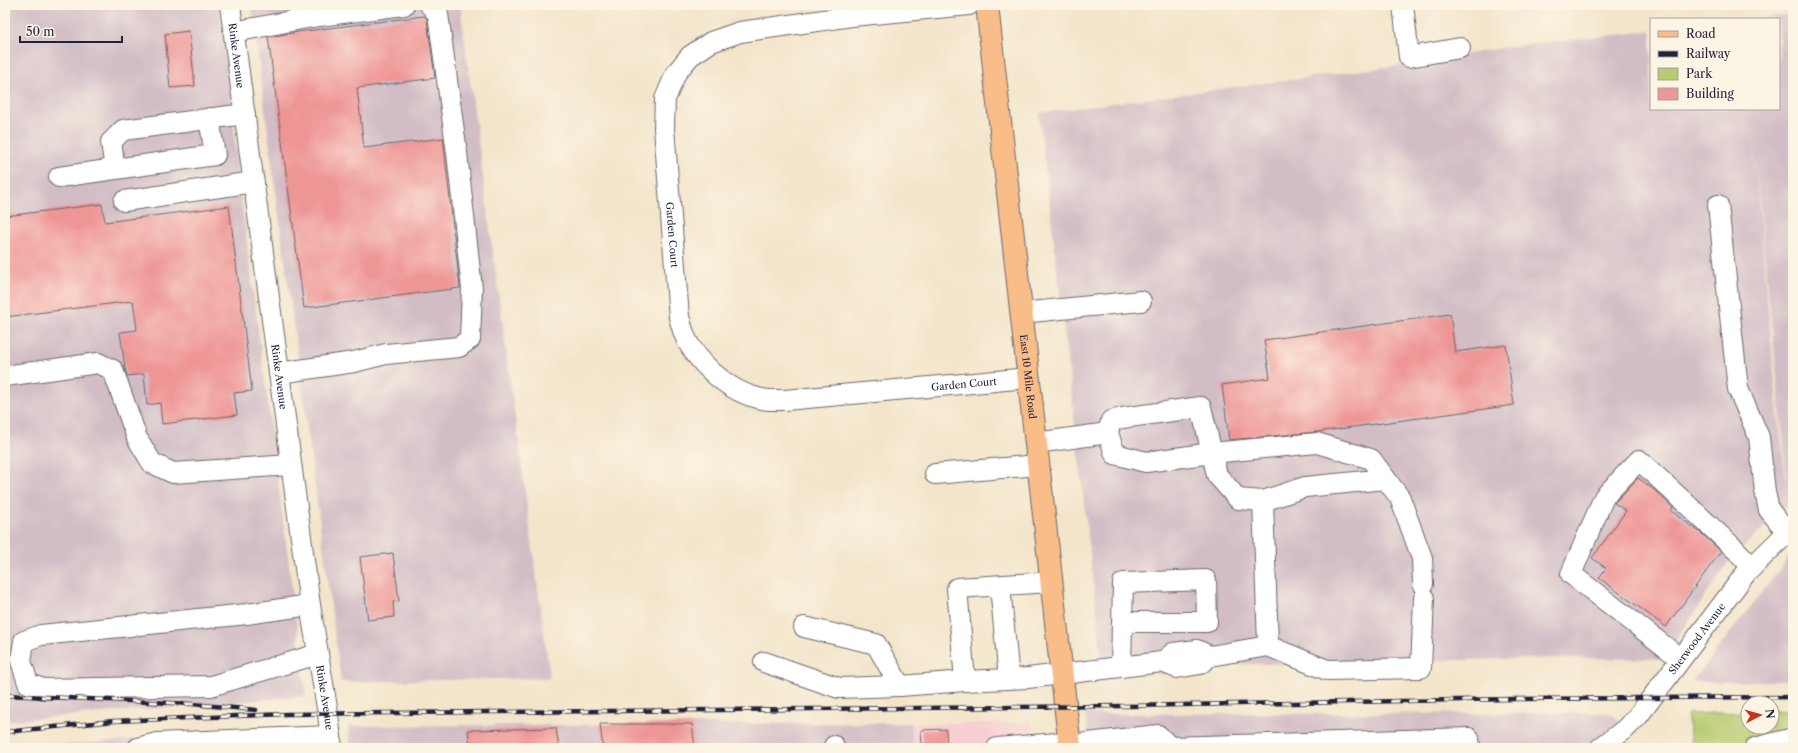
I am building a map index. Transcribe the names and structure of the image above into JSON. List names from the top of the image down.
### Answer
{
  "streets": {
    "main road": ["East 10 Mile Road"],
    "street": ["Rinke Avenue", "Garden Court", "Sherwood Avenue"]
  },
  "crossings": [
    ["Garden Court", "East 10 Mile Road"]
  ],
  "legend": [
    "Road",
    "Railway",
    "Park",
    "Building"
  ],
  "scale_bar": "50 m",
  "north": "right"
}
